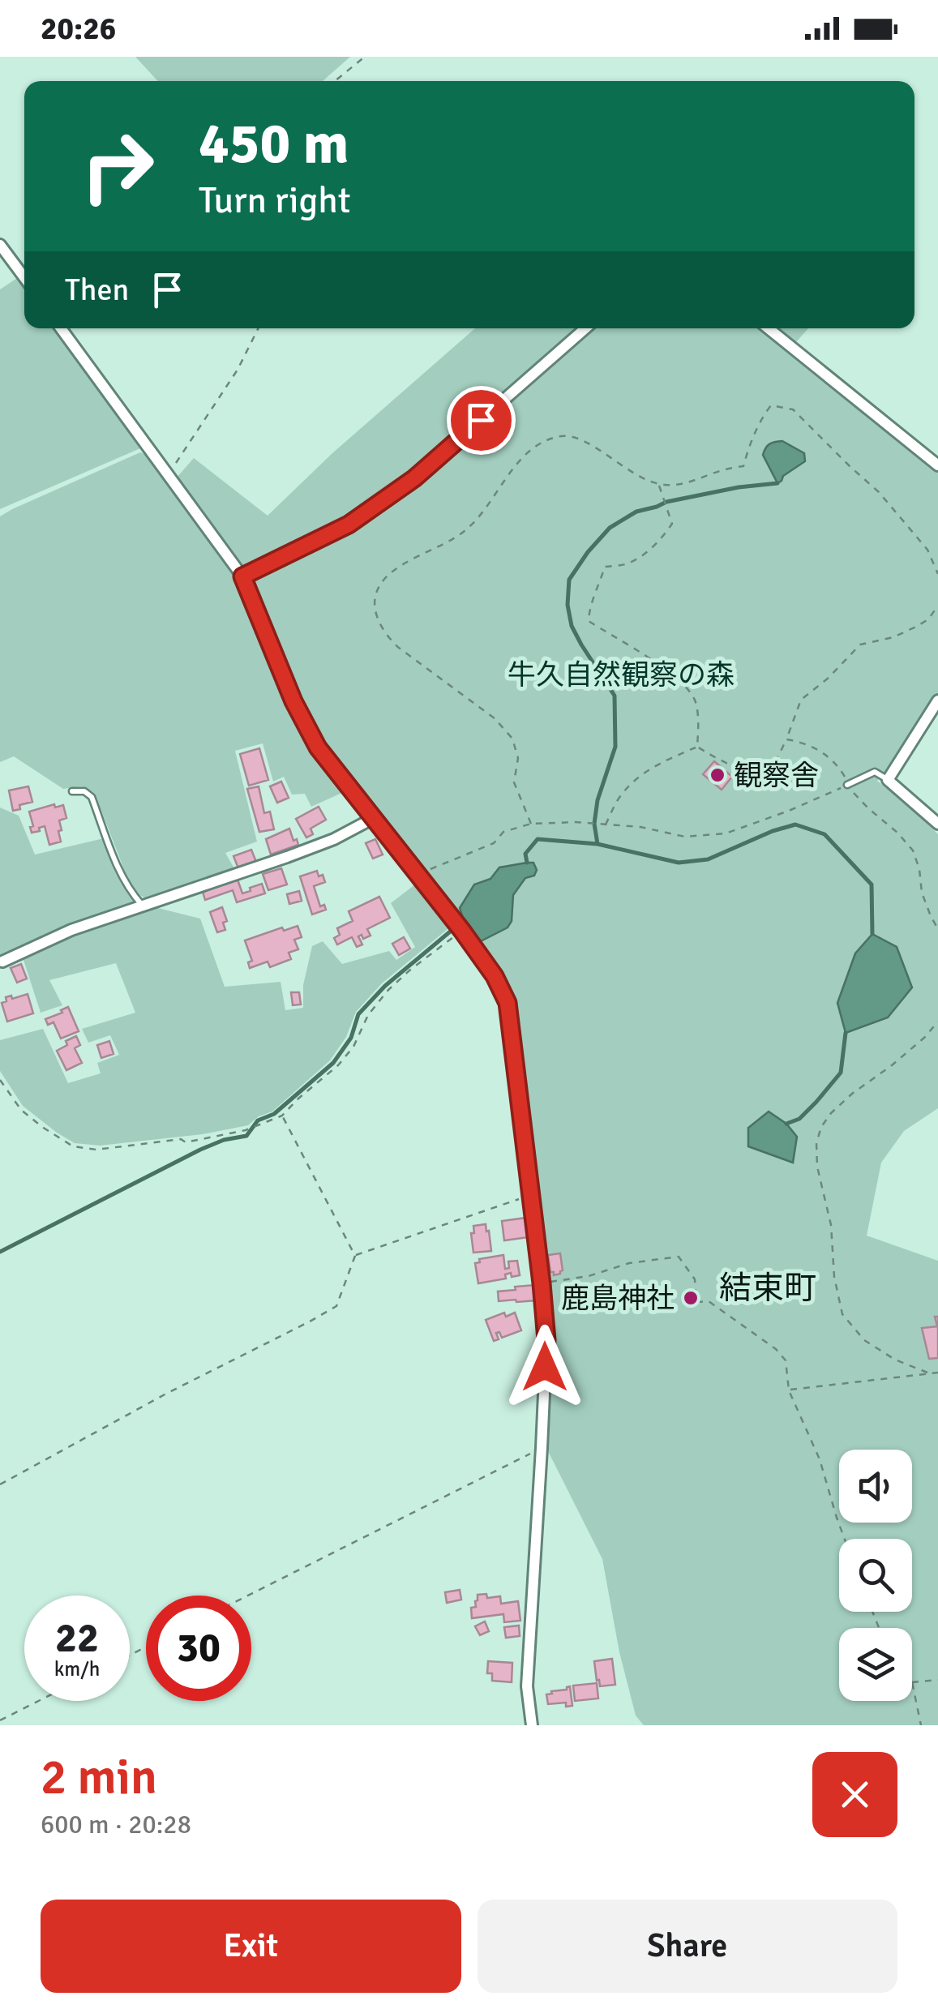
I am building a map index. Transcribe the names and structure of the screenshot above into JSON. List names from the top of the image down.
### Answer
{
  "districts": ["結束町"],
  "parks": ["牛久自然観察の森"],
  "places": ["観察舎", "鹿島神社"],
  "page": {
    "status": "20:26",
    "turn": ["450 m", "Turn right"],
    "then": "Then",
    "speed": "22 km/h",
    "limit": "30",
    "heading": ["2 min", "600 m · 20:28"],
    "buttons": ["Exit", "Share"]
  }
}
